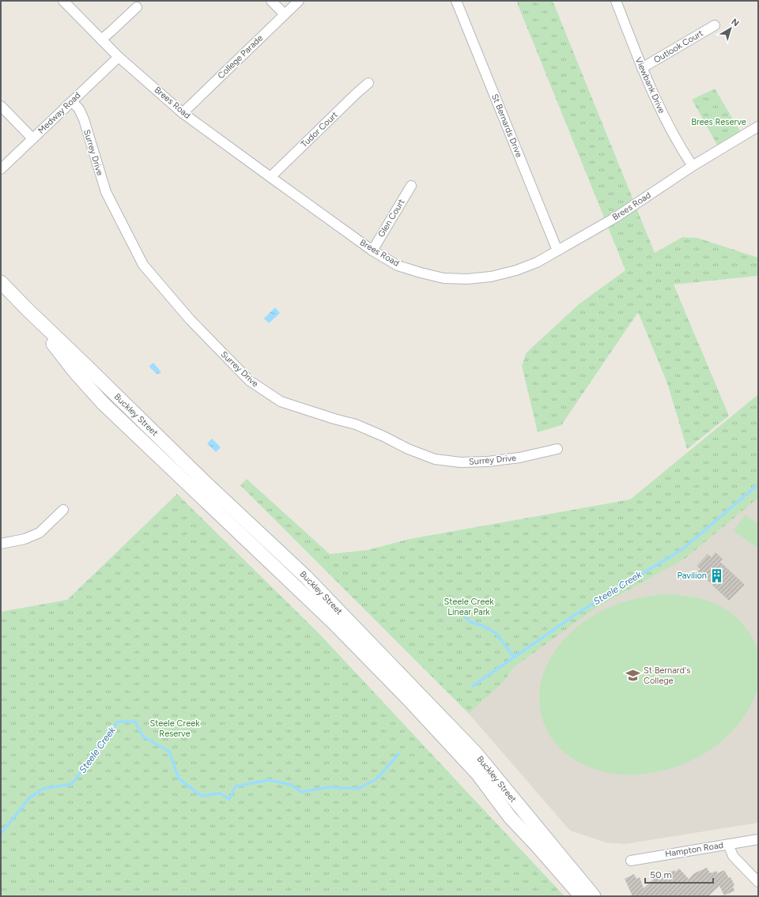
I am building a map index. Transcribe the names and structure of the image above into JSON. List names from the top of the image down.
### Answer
{
  "streets": {
    "main road": ["Buckley Street"],
    "street": [
      "Outlook Court",
      "College Parade",
      "Viewbank Drive",
      "Brees Road",
      "Medway Road",
      "St Bernards Drive",
      "Tudor Court",
      "Surrey Drive",
      "Glen Court",
      "Hampton Road"
    ]
  },
  "crossings": [
    ["Outlook Court", "Viewbank Drive"],
    ["College Parade", "Brees Road"],
    ["Viewbank Drive", "Brees Road"],
    ["Brees Road", "Medway Road"],
    ["Brees Road", "St Bernards Drive"],
    ["Brees Road", "Tudor Court"],
    ["Brees Road", "Glen Court"],
    ["Medway Road", "Surrey Drive"]
  ],
  "water": ["Steele Creek"],
  "parks": ["Brees Reserve", "Steele Creek Linear Park", "Steele Creek Reserve"],
  "places": {
    "building": ["Pavilion"],
    "school or university": ["St Bernard's College"]
  },
  "scale_bar": "50 m",
  "north": "top right"
}
